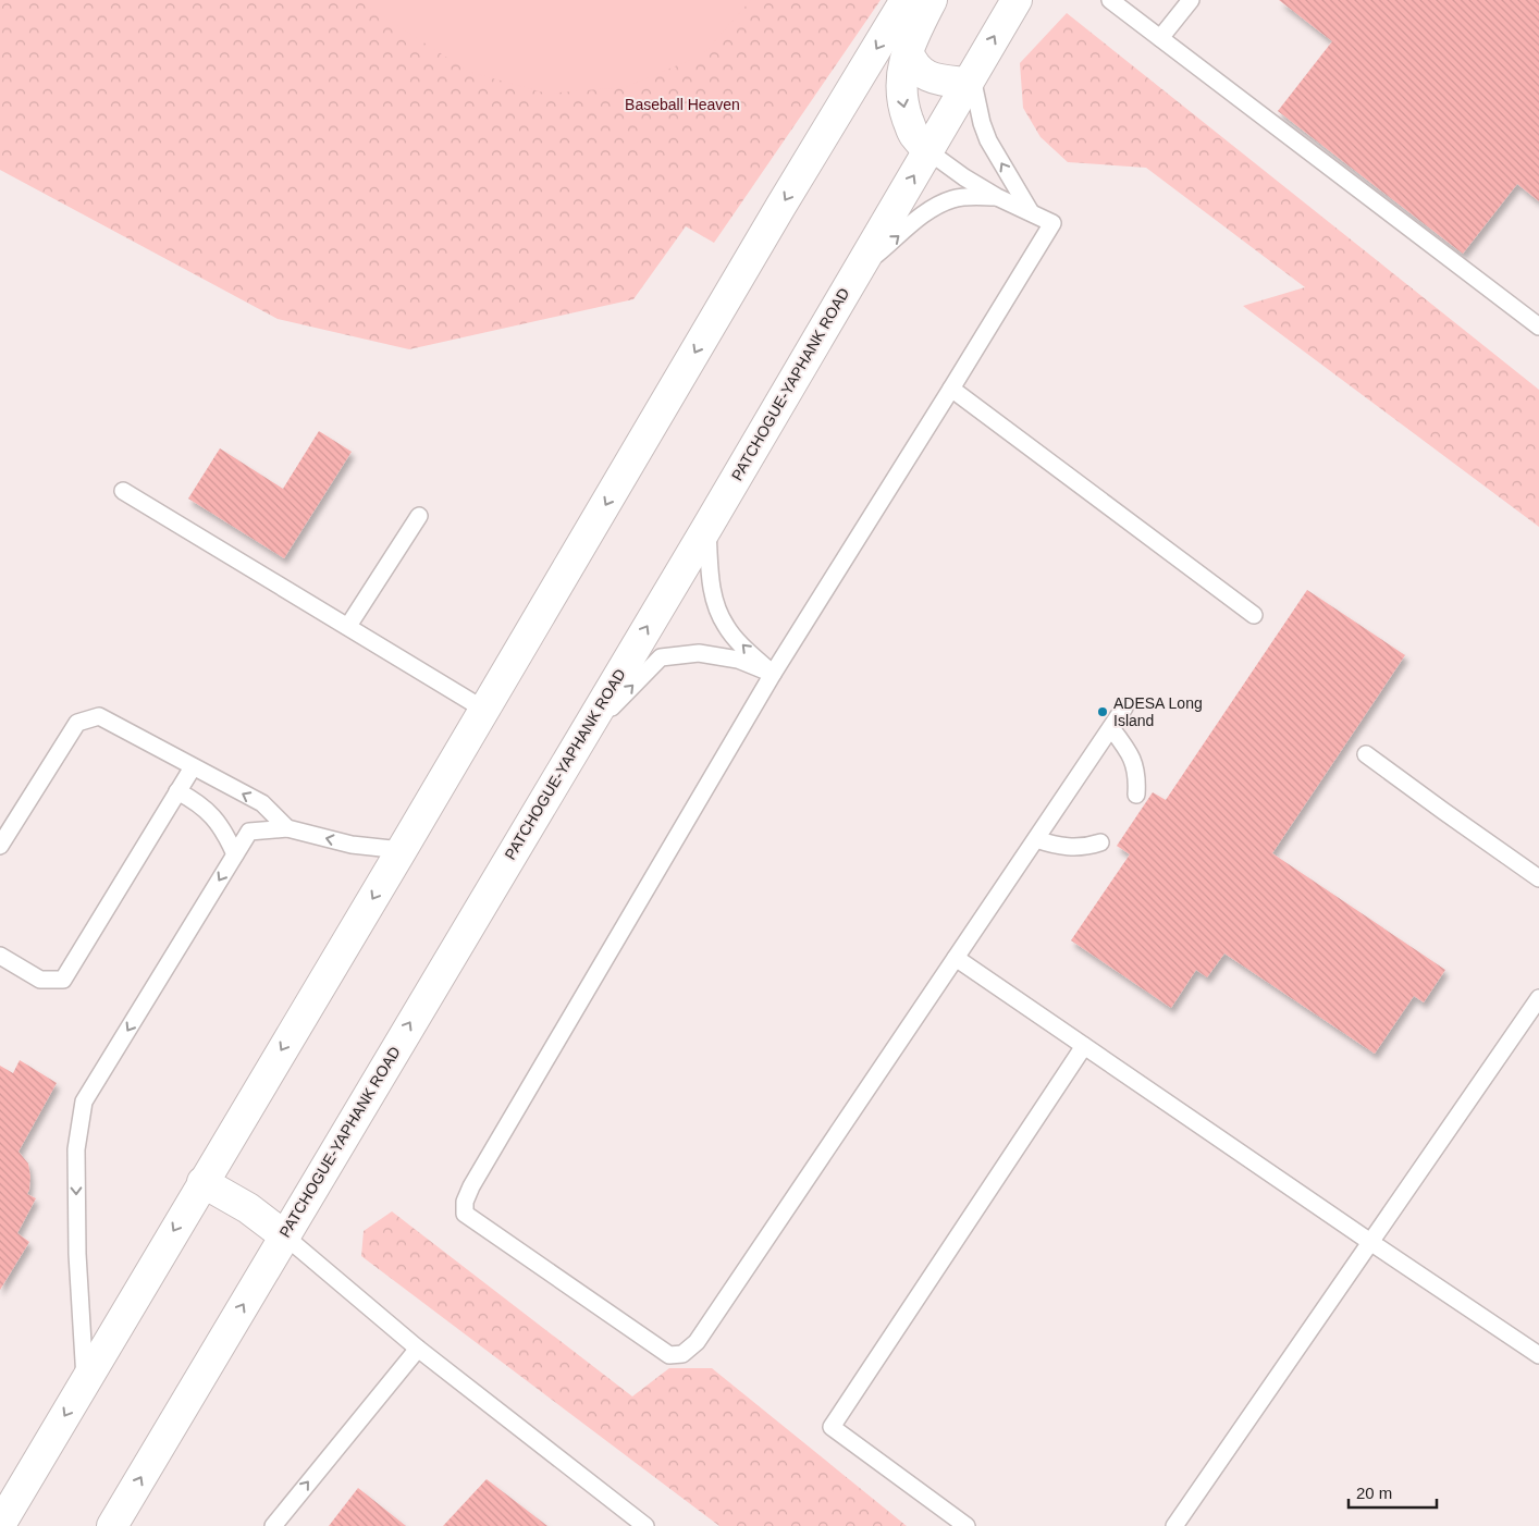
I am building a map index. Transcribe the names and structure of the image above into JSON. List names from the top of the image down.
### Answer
{
  "streets": {
    "main road": ["PATCHOGUE-YAPHANK ROAD"]
  },
  "parks": ["Baseball Heaven"],
  "places": ["ADESA Long Island"],
  "scale_bar": "20 m"
}
